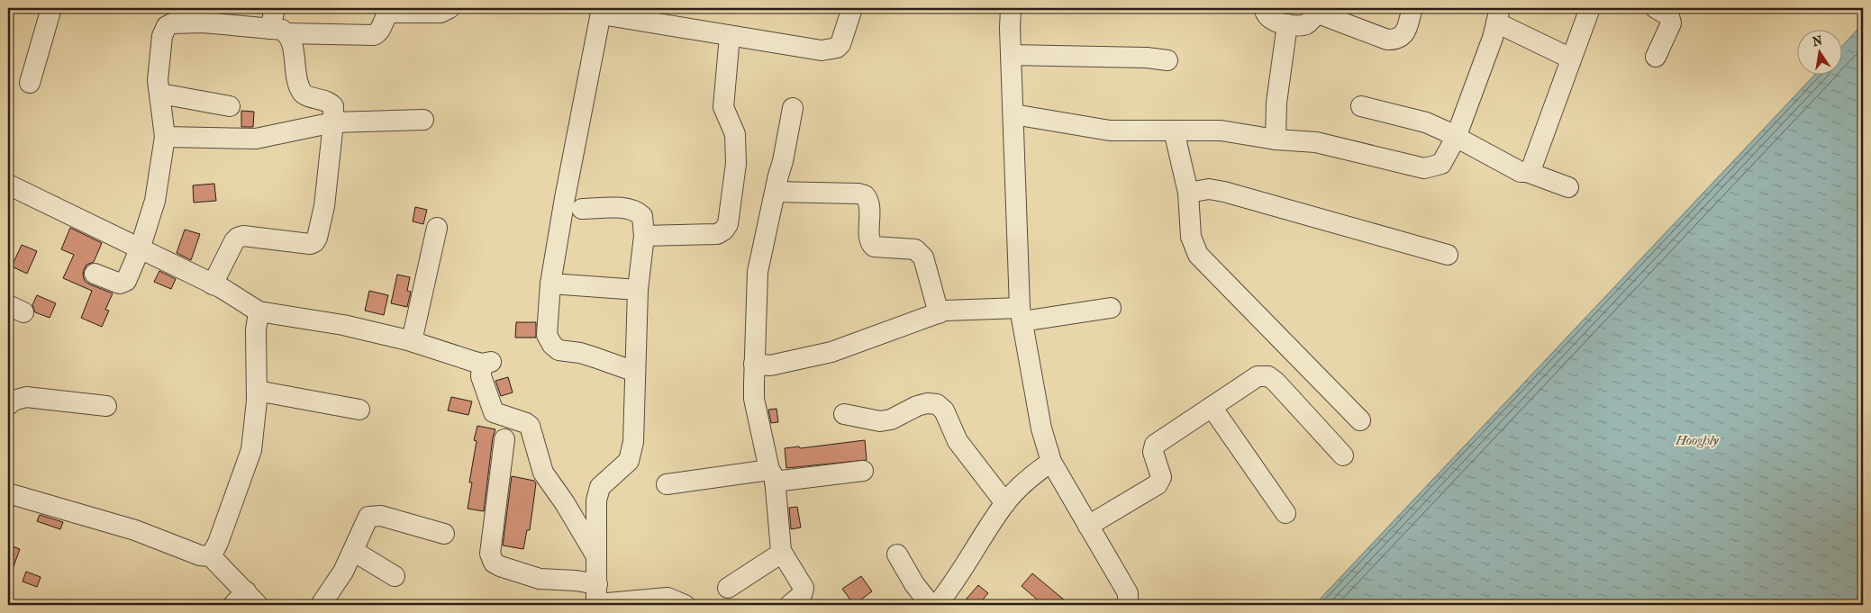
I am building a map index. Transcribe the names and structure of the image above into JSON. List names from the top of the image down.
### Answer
{
  "water": ["Hooghly"],
  "north": "top"
}
